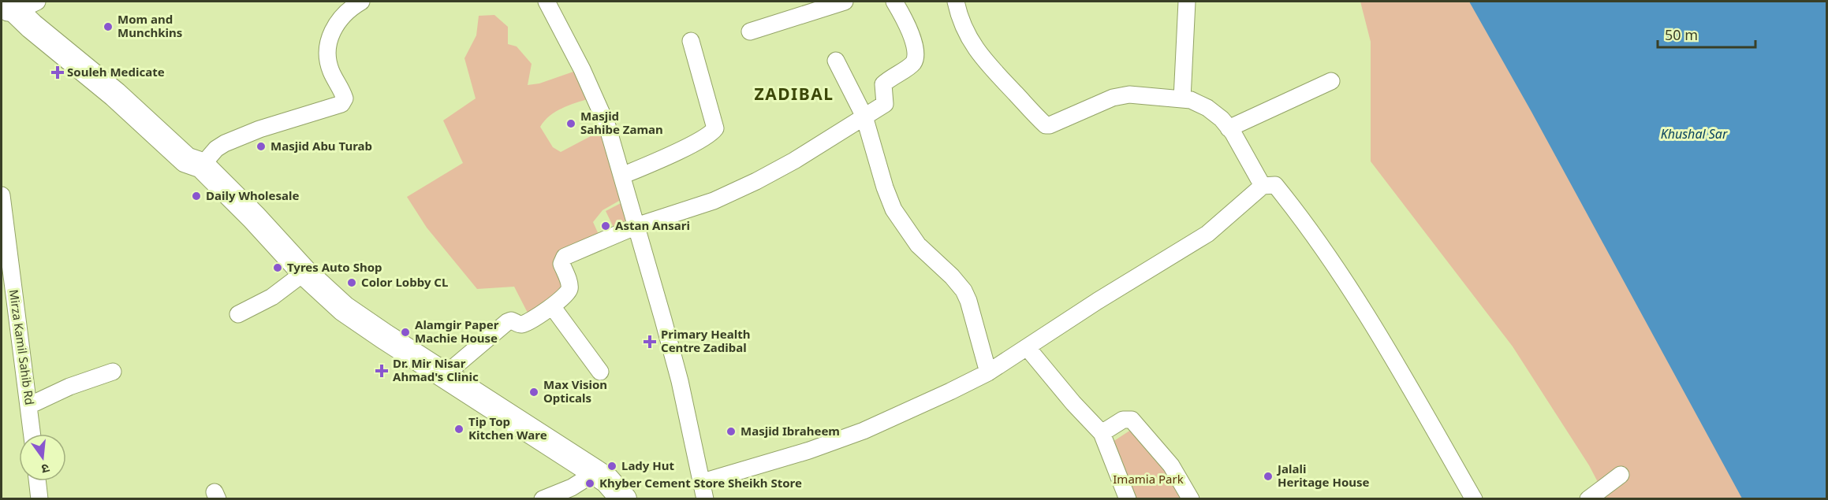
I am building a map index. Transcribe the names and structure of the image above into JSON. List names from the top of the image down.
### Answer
{
  "streets": {
    "street": ["Mirza Kamil Sahib Rd"]
  },
  "districts": ["ZADIBAL"],
  "water": ["Khushal Sar"],
  "parks": ["Imamia Park"],
  "places": {
    "other": [
      "Mom and Munchkins",
      "Masjid Sahibe Zaman",
      "Masjid Abu Turab",
      "Daily Wholesale",
      "Astan Ansari",
      "Tyres Auto Shop",
      "Color Lobby CL",
      "Alamgir Paper Machie House",
      "Max Vision Opticals",
      "Tip Top Kitchen Ware",
      "Masjid Ibraheem",
      "Lady Hut",
      "Jalali Heritage House",
      "Khyber Cement Store Sheikh Store"
    ],
    "health": ["Souleh Medicate", "Primary Health Centre Zadibal", "Dr. Mir Nisar Ahmad's Clinic"]
  },
  "scale_bar": "50 m",
  "north": "bottom"
}
